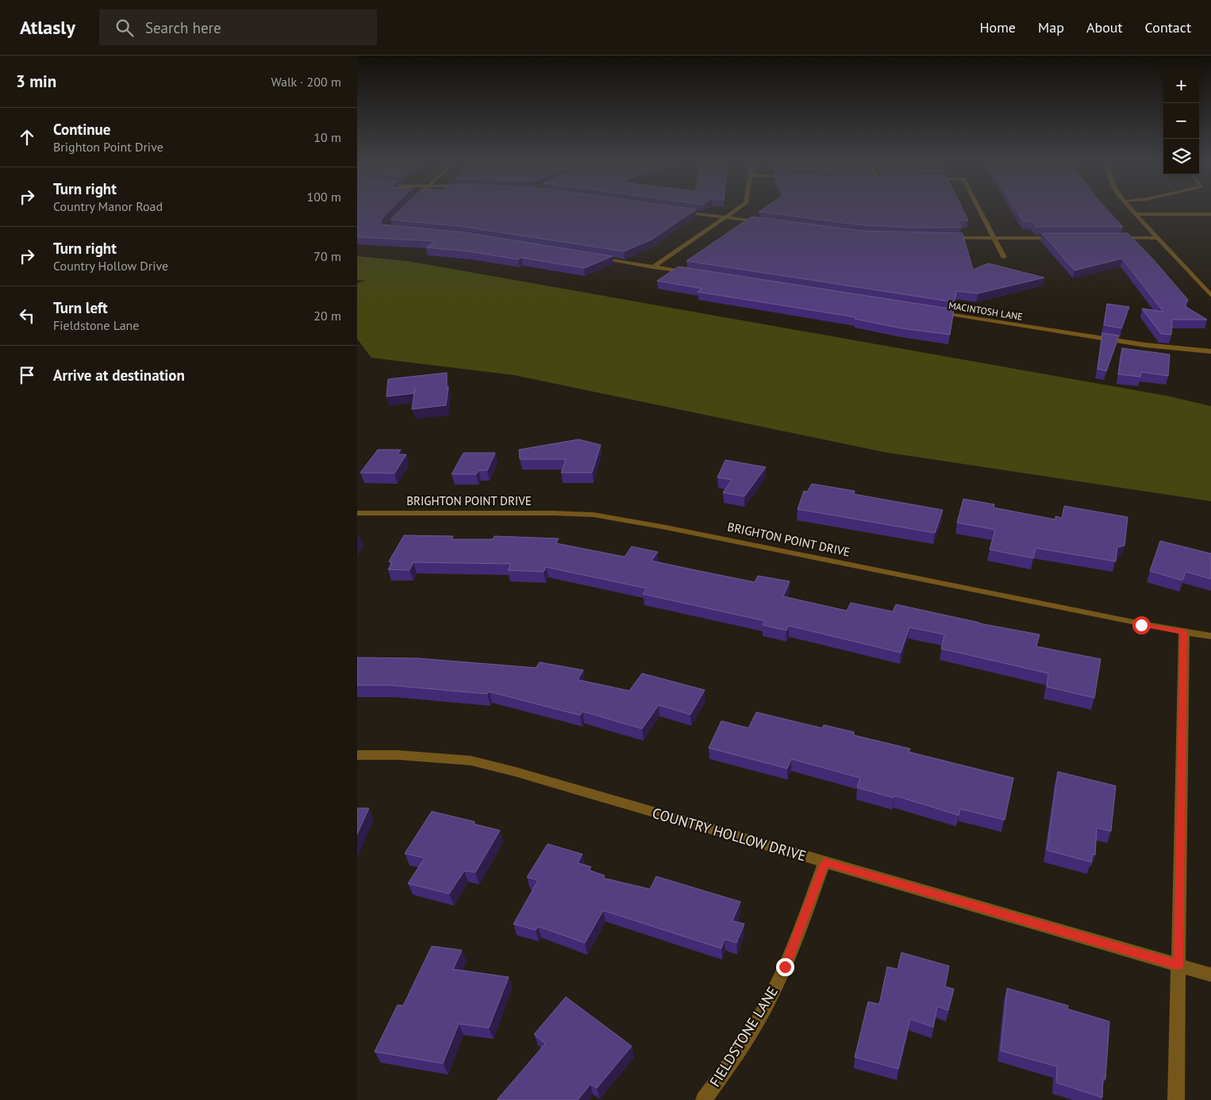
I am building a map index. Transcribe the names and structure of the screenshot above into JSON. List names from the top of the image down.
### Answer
{
  "streets": {
    "street": [
      "MACINTOSH LANE",
      "BRIGHTON POINT DRIVE",
      "COUNTRY HOLLOW DRIVE",
      "FIELDSTONE LANE"
    ]
  },
  "crossings": [
    ["COUNTRY HOLLOW DRIVE", "FIELDSTONE LANE"]
  ],
  "page": {
    "header": "Atlasly",
    "search": "Search here",
    "nav": [
      "Home",
      "Map",
      "About",
      "Contact"
    ],
    "heading": ["3 min", "Walk · 200 m"],
    "map_buttons": ["+", "−"],
    "list": [
      ["Continue", "Brighton Point Drive", "10 m"],
      ["Turn right", "Country Manor Road", "100 m"],
      ["Turn right", "Country Hollow Drive", "70 m"],
      ["Turn left", "Fieldstone Lane", "20 m"],
      "Arrive at destination"
    ]
  }
}
